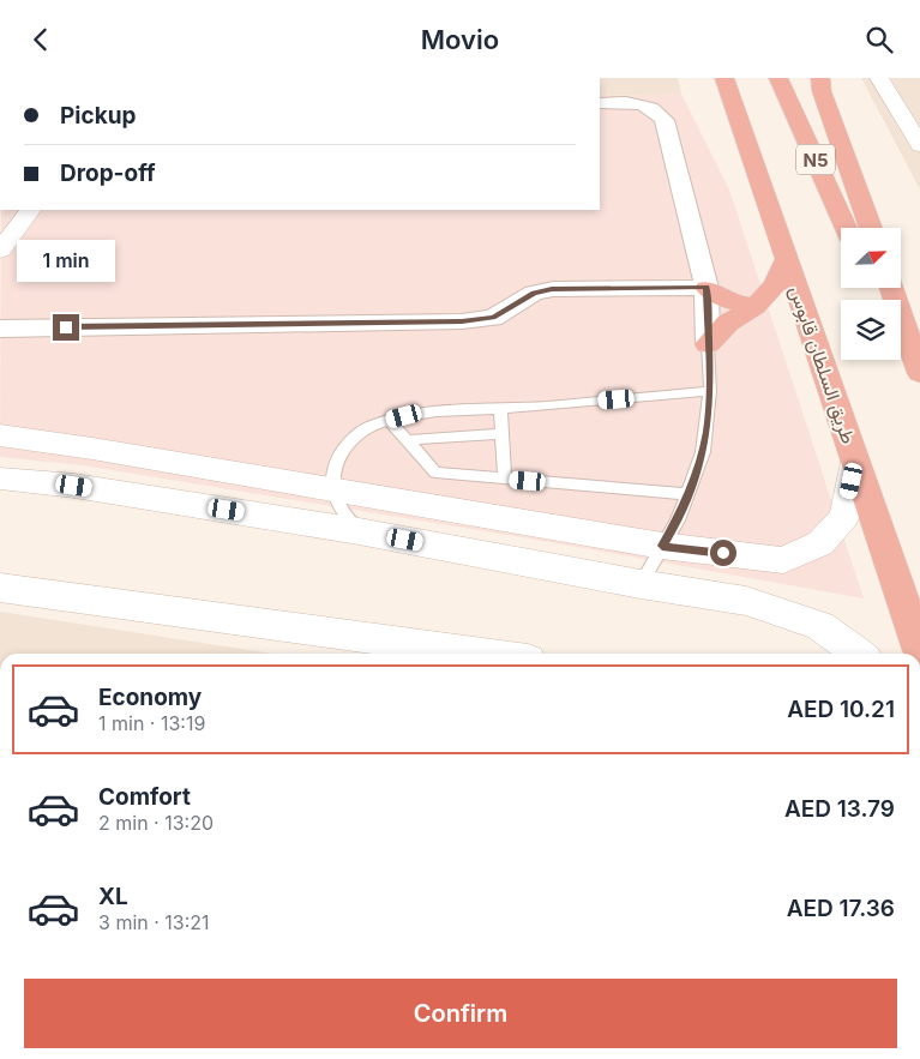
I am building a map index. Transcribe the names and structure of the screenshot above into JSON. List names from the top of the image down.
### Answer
{
  "streets": {
    "highway": ["N5", "طريق السلطان قابوس"]
  },
  "north": "top right",
  "page": {
    "header": "Movio",
    "banner": ["Pickup", "Drop-off"],
    "bubble": "1 min",
    "list": [
      {
        "name": "Economy",
        "note": "1 min · 13:19",
        "value": "AED 10.21"
      },
      {
        "name": "Comfort",
        "note": "2 min · 13:20",
        "value": "AED 13.79"
      },
      {
        "name": "XL",
        "note": "3 min · 13:21",
        "value": "AED 17.36"
      }
    ],
    "buttons": "Confirm"
  }
}
